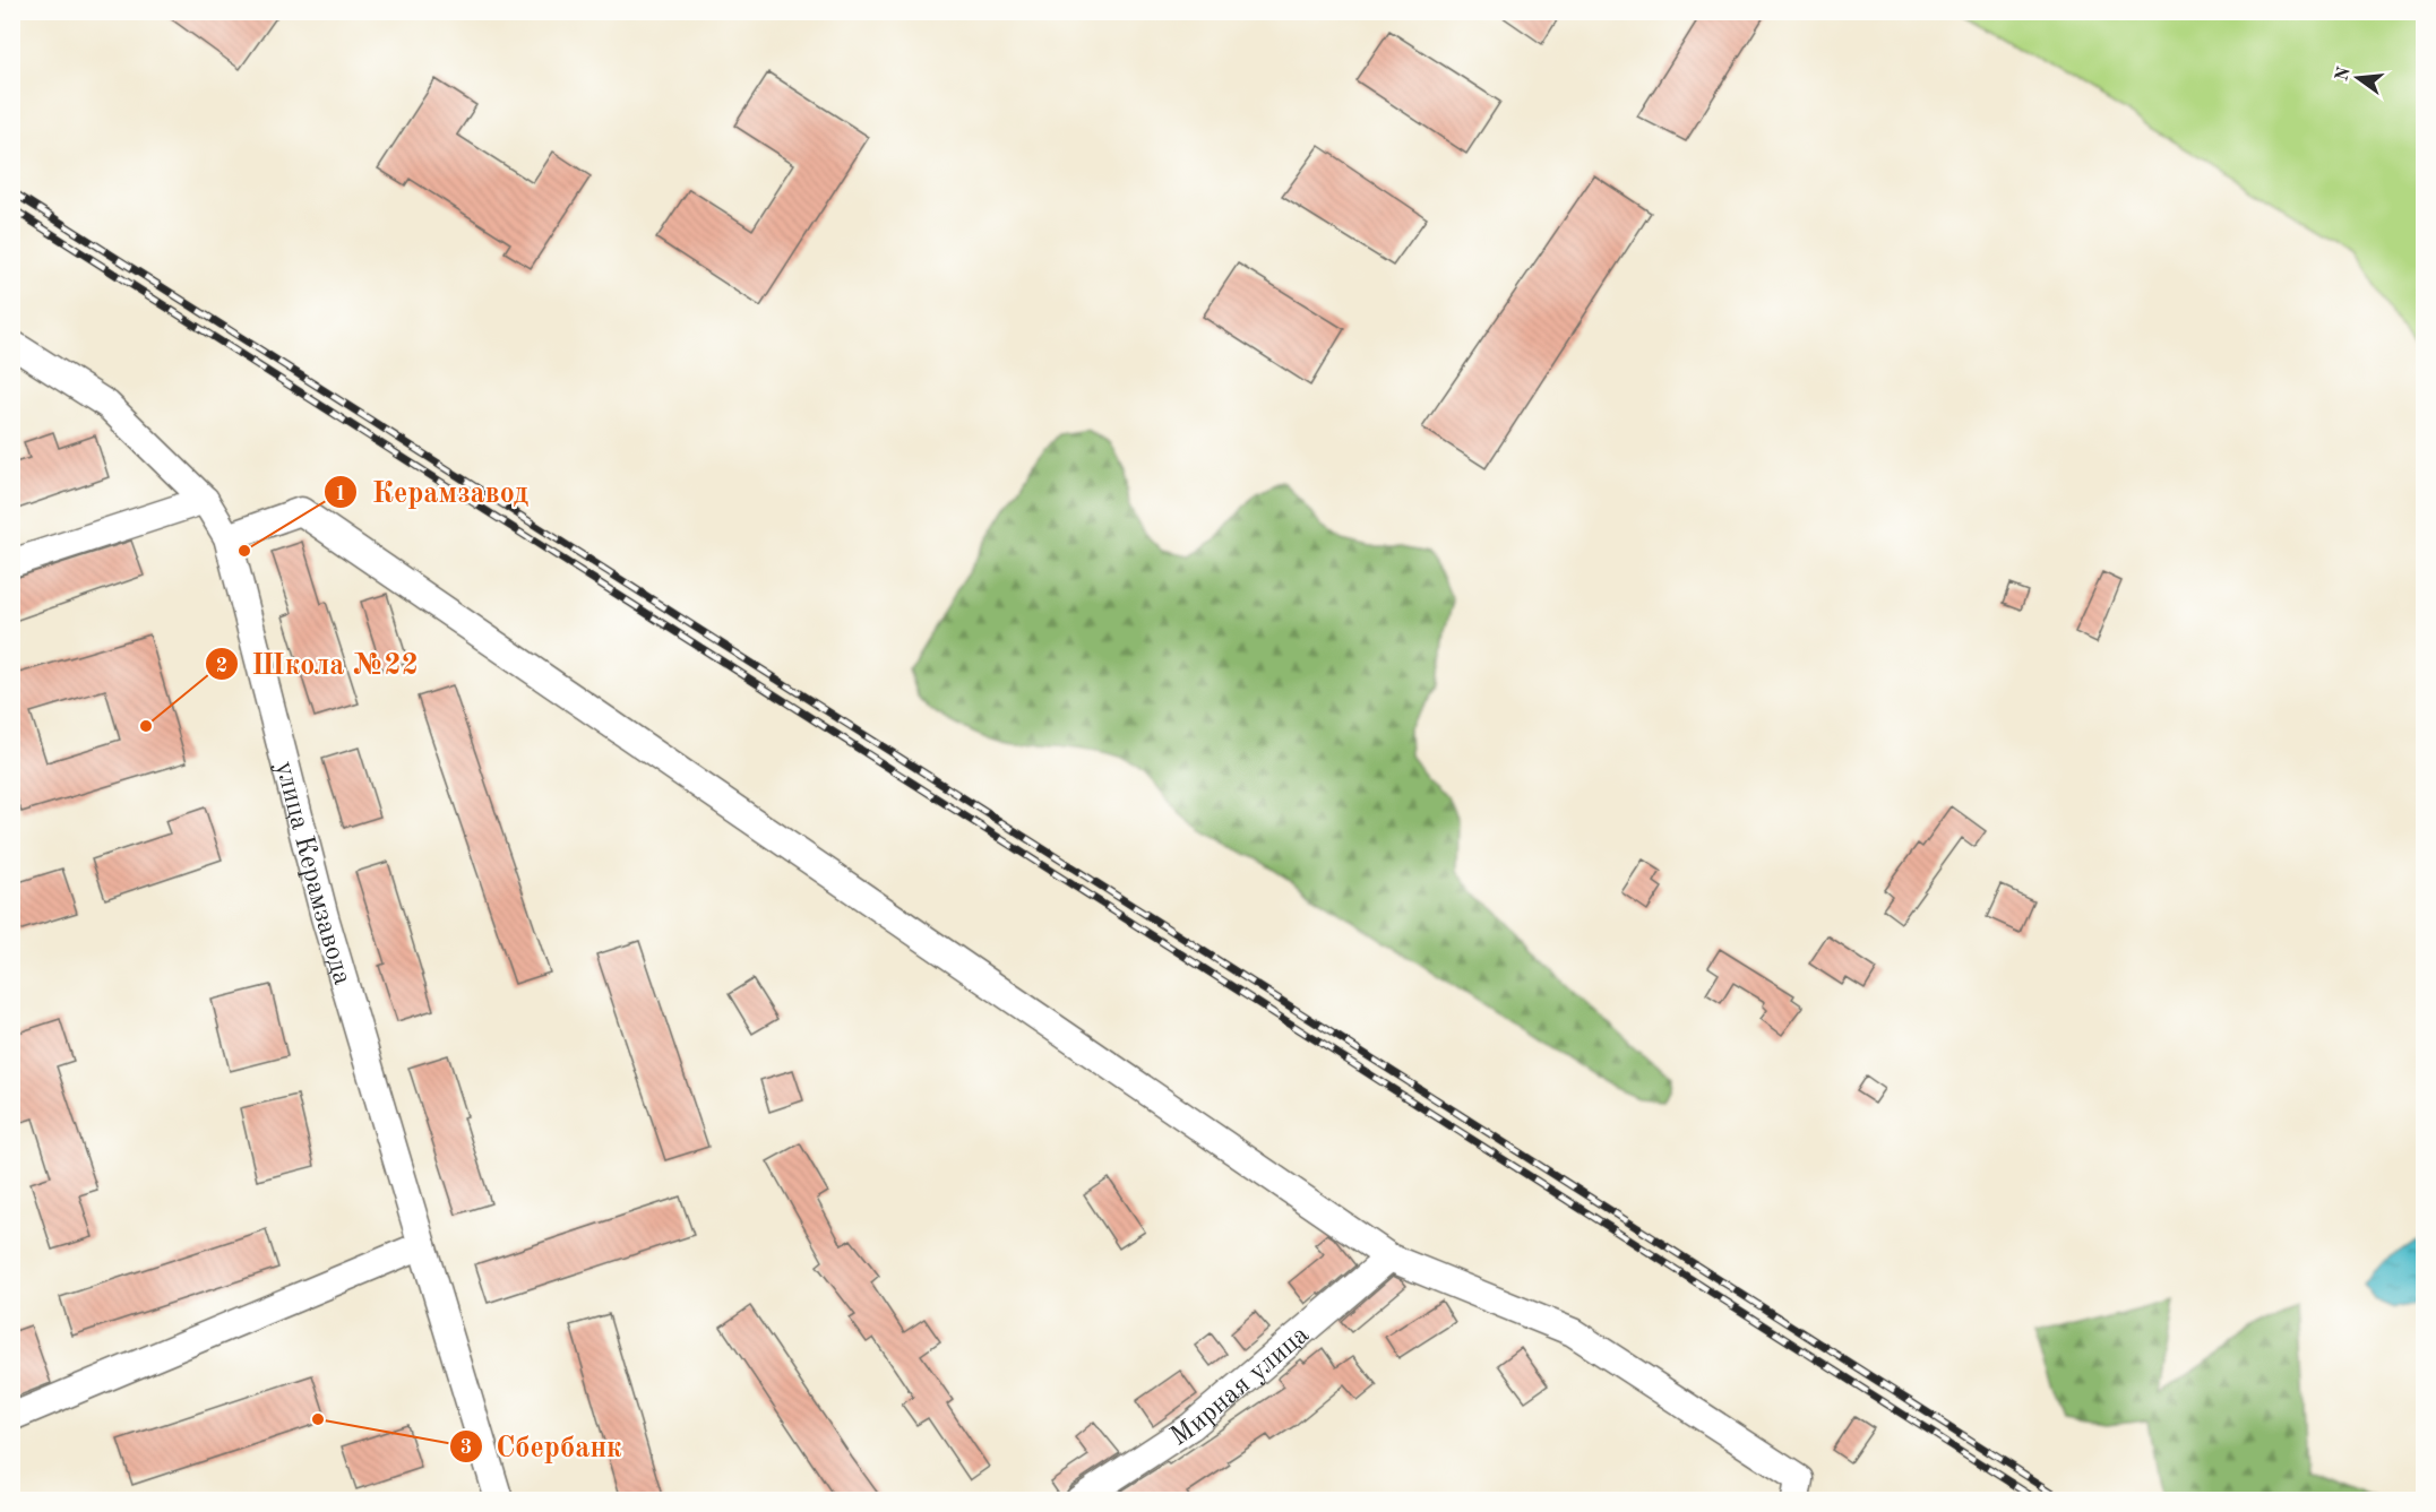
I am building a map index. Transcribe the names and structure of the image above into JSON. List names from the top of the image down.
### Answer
{
  "streets": {
    "street": ["улица Керамзавода", "Мирная улица"]
  },
  "places": ["Керамзавод", "Школа №22", "Сбербанк"],
  "north": "left"
}
